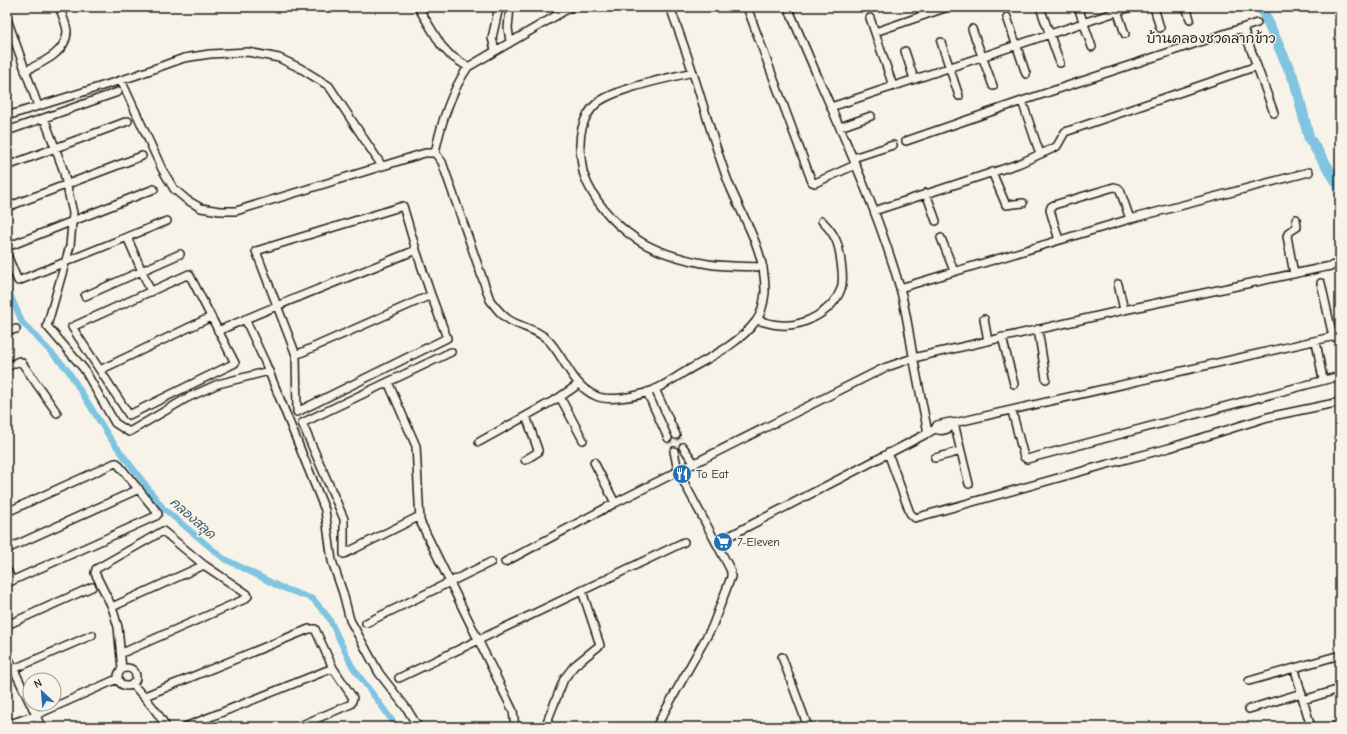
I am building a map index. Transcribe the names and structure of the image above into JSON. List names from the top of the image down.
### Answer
{
  "districts": ["บ้านคลองชวดลากข้าว"],
  "water": ["คลองสลุด"],
  "places": {
    "restaurant": ["To Eat"],
    "supermarket": ["7-Eleven"]
  },
  "north": "top left"
}
